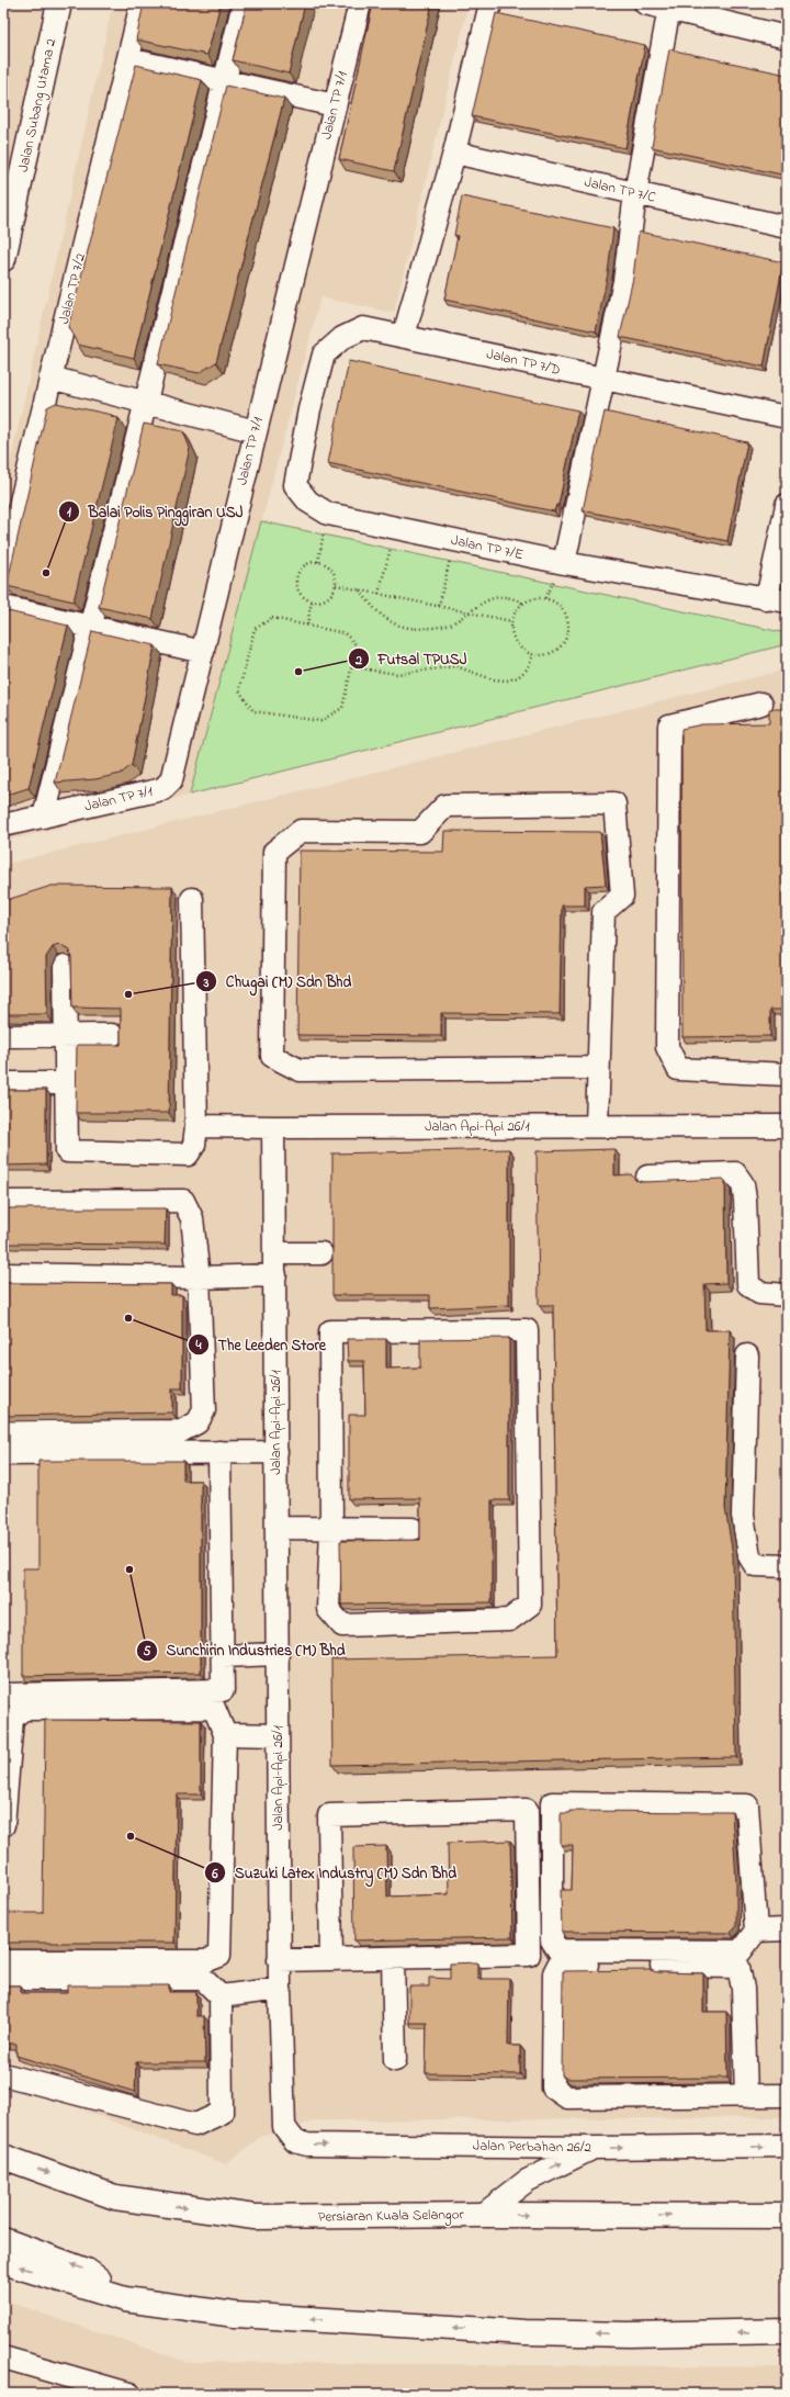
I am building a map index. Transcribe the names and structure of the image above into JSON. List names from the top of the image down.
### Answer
{
  "streets": {
    "main road": ["Jalan Subang Utama 2", "Persiaran Kuala Selangor"],
    "street": [
      "Jalan TP 7/1",
      "Jalan TP 7/C",
      "Jalan TP 7/2",
      "Jalan TP 7/D",
      "Jalan TP 7/E",
      "Jalan Api-Api 26/1",
      "Jalan Perbahan 26/2"
    ]
  },
  "crossings": [
    ["Jalan TP 7/D", "Jalan TP 7/E"],
    ["Jalan Api-Api 26/1", "Jalan Perbahan 26/2"]
  ],
  "one_way": ["Jalan Perbahan 26/2"],
  "places": [
    "Balai Polis Pinggiran USJ",
    "Futsal TPUSJ",
    "Chugai (M) Sdn Bhd",
    "The Leeden Store",
    "Sunchirin Industries (M) Bhd",
    "Suzuki Latex Industry (M) Sdn Bhd"
  ]
}
